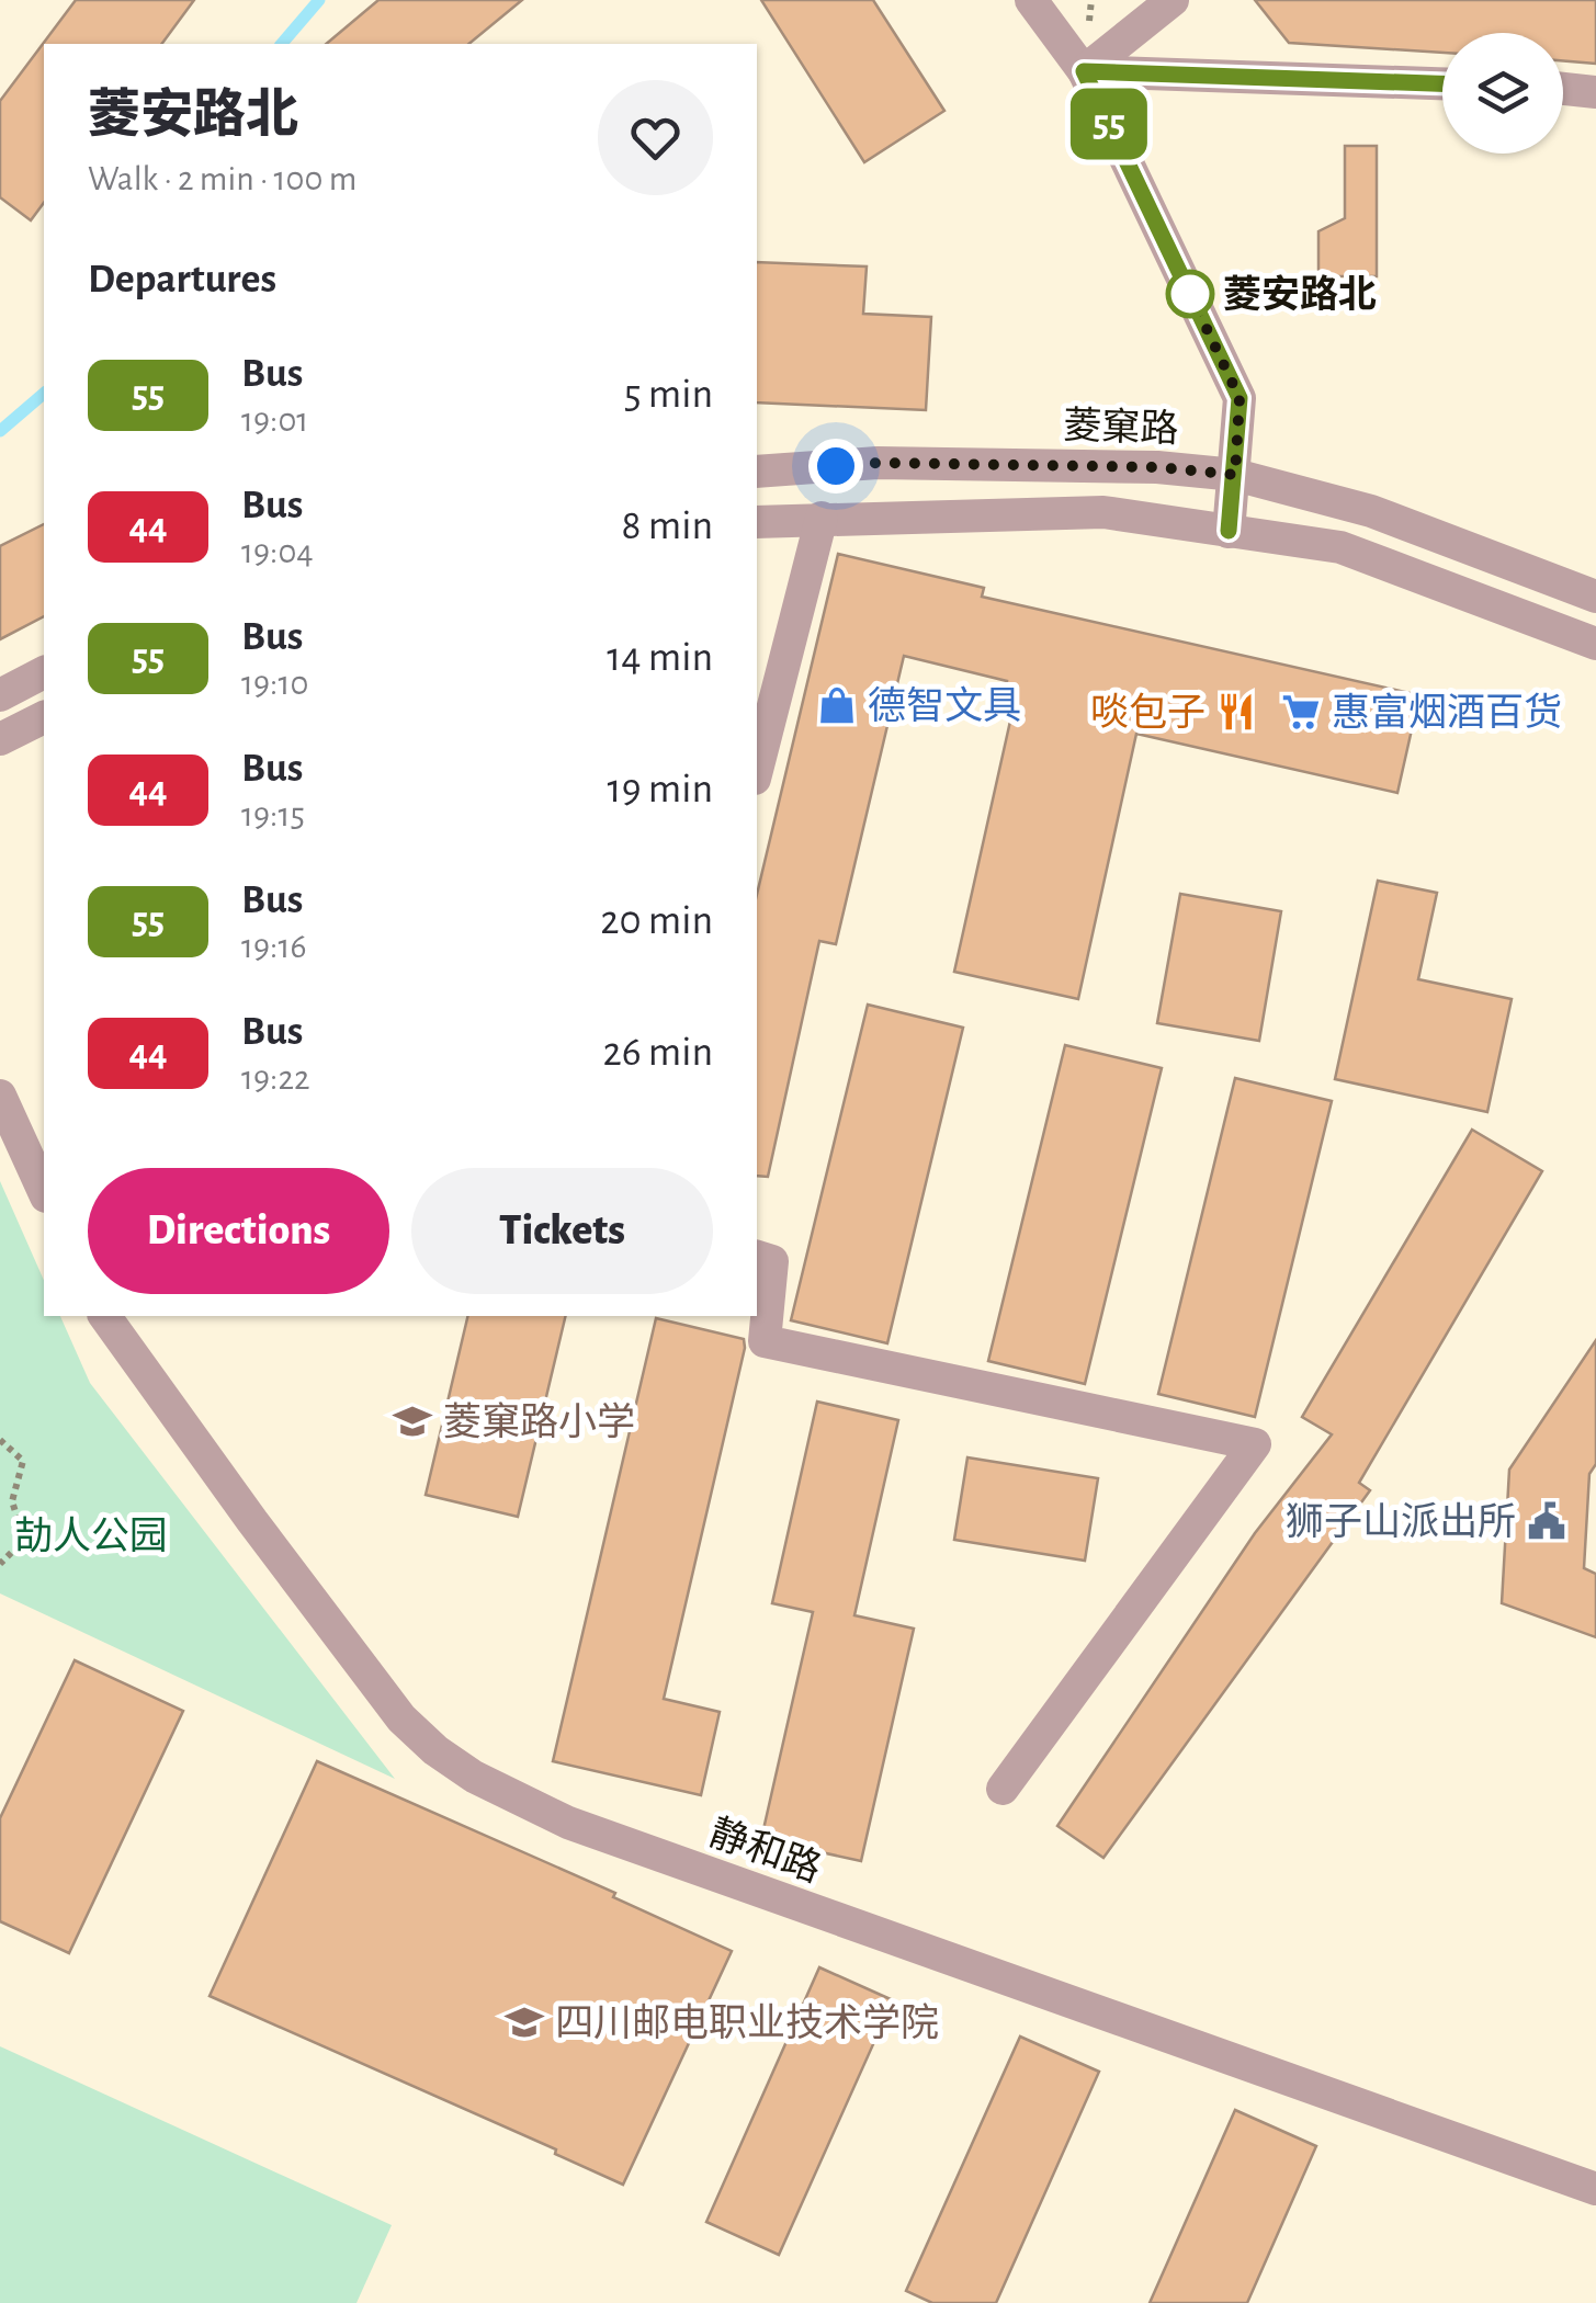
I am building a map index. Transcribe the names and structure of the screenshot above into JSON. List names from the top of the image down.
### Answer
{
  "streets": {
    "street": ["菱窠路", "静和路"]
  },
  "parks": ["劼人公园"],
  "places": {
    "other": ["菱安路北"],
    "shop": ["德智文具"],
    "restaurant": ["啖包子"],
    "supermarket": ["惠富烟酒百货"],
    "school or university": ["菱窠路小学", "四川邮电职业技术学院"],
    "public building": ["狮子山派出所"]
  },
  "lines": ["bus line 55"],
  "page": {
    "on_map": "55",
    "heading": [
      ["菱安路北", "Walk · 2 min · 100 m"],
      "Departures"
    ],
    "list": [
      {
        "mark": "55",
        "name": "Bus",
        "note": "19:01",
        "value": "5 min"
      },
      {
        "mark": "44",
        "name": "Bus",
        "note": "19:04",
        "value": "8 min"
      },
      {
        "mark": "55",
        "name": "Bus",
        "note": "19:10",
        "value": "14 min"
      },
      {
        "mark": "44",
        "name": "Bus",
        "note": "19:15",
        "value": "19 min"
      },
      {
        "mark": "55",
        "name": "Bus",
        "note": "19:16",
        "value": "20 min"
      },
      {
        "mark": "44",
        "name": "Bus",
        "note": "19:22",
        "value": "26 min"
      }
    ],
    "buttons": ["Directions", "Tickets"]
  }
}
